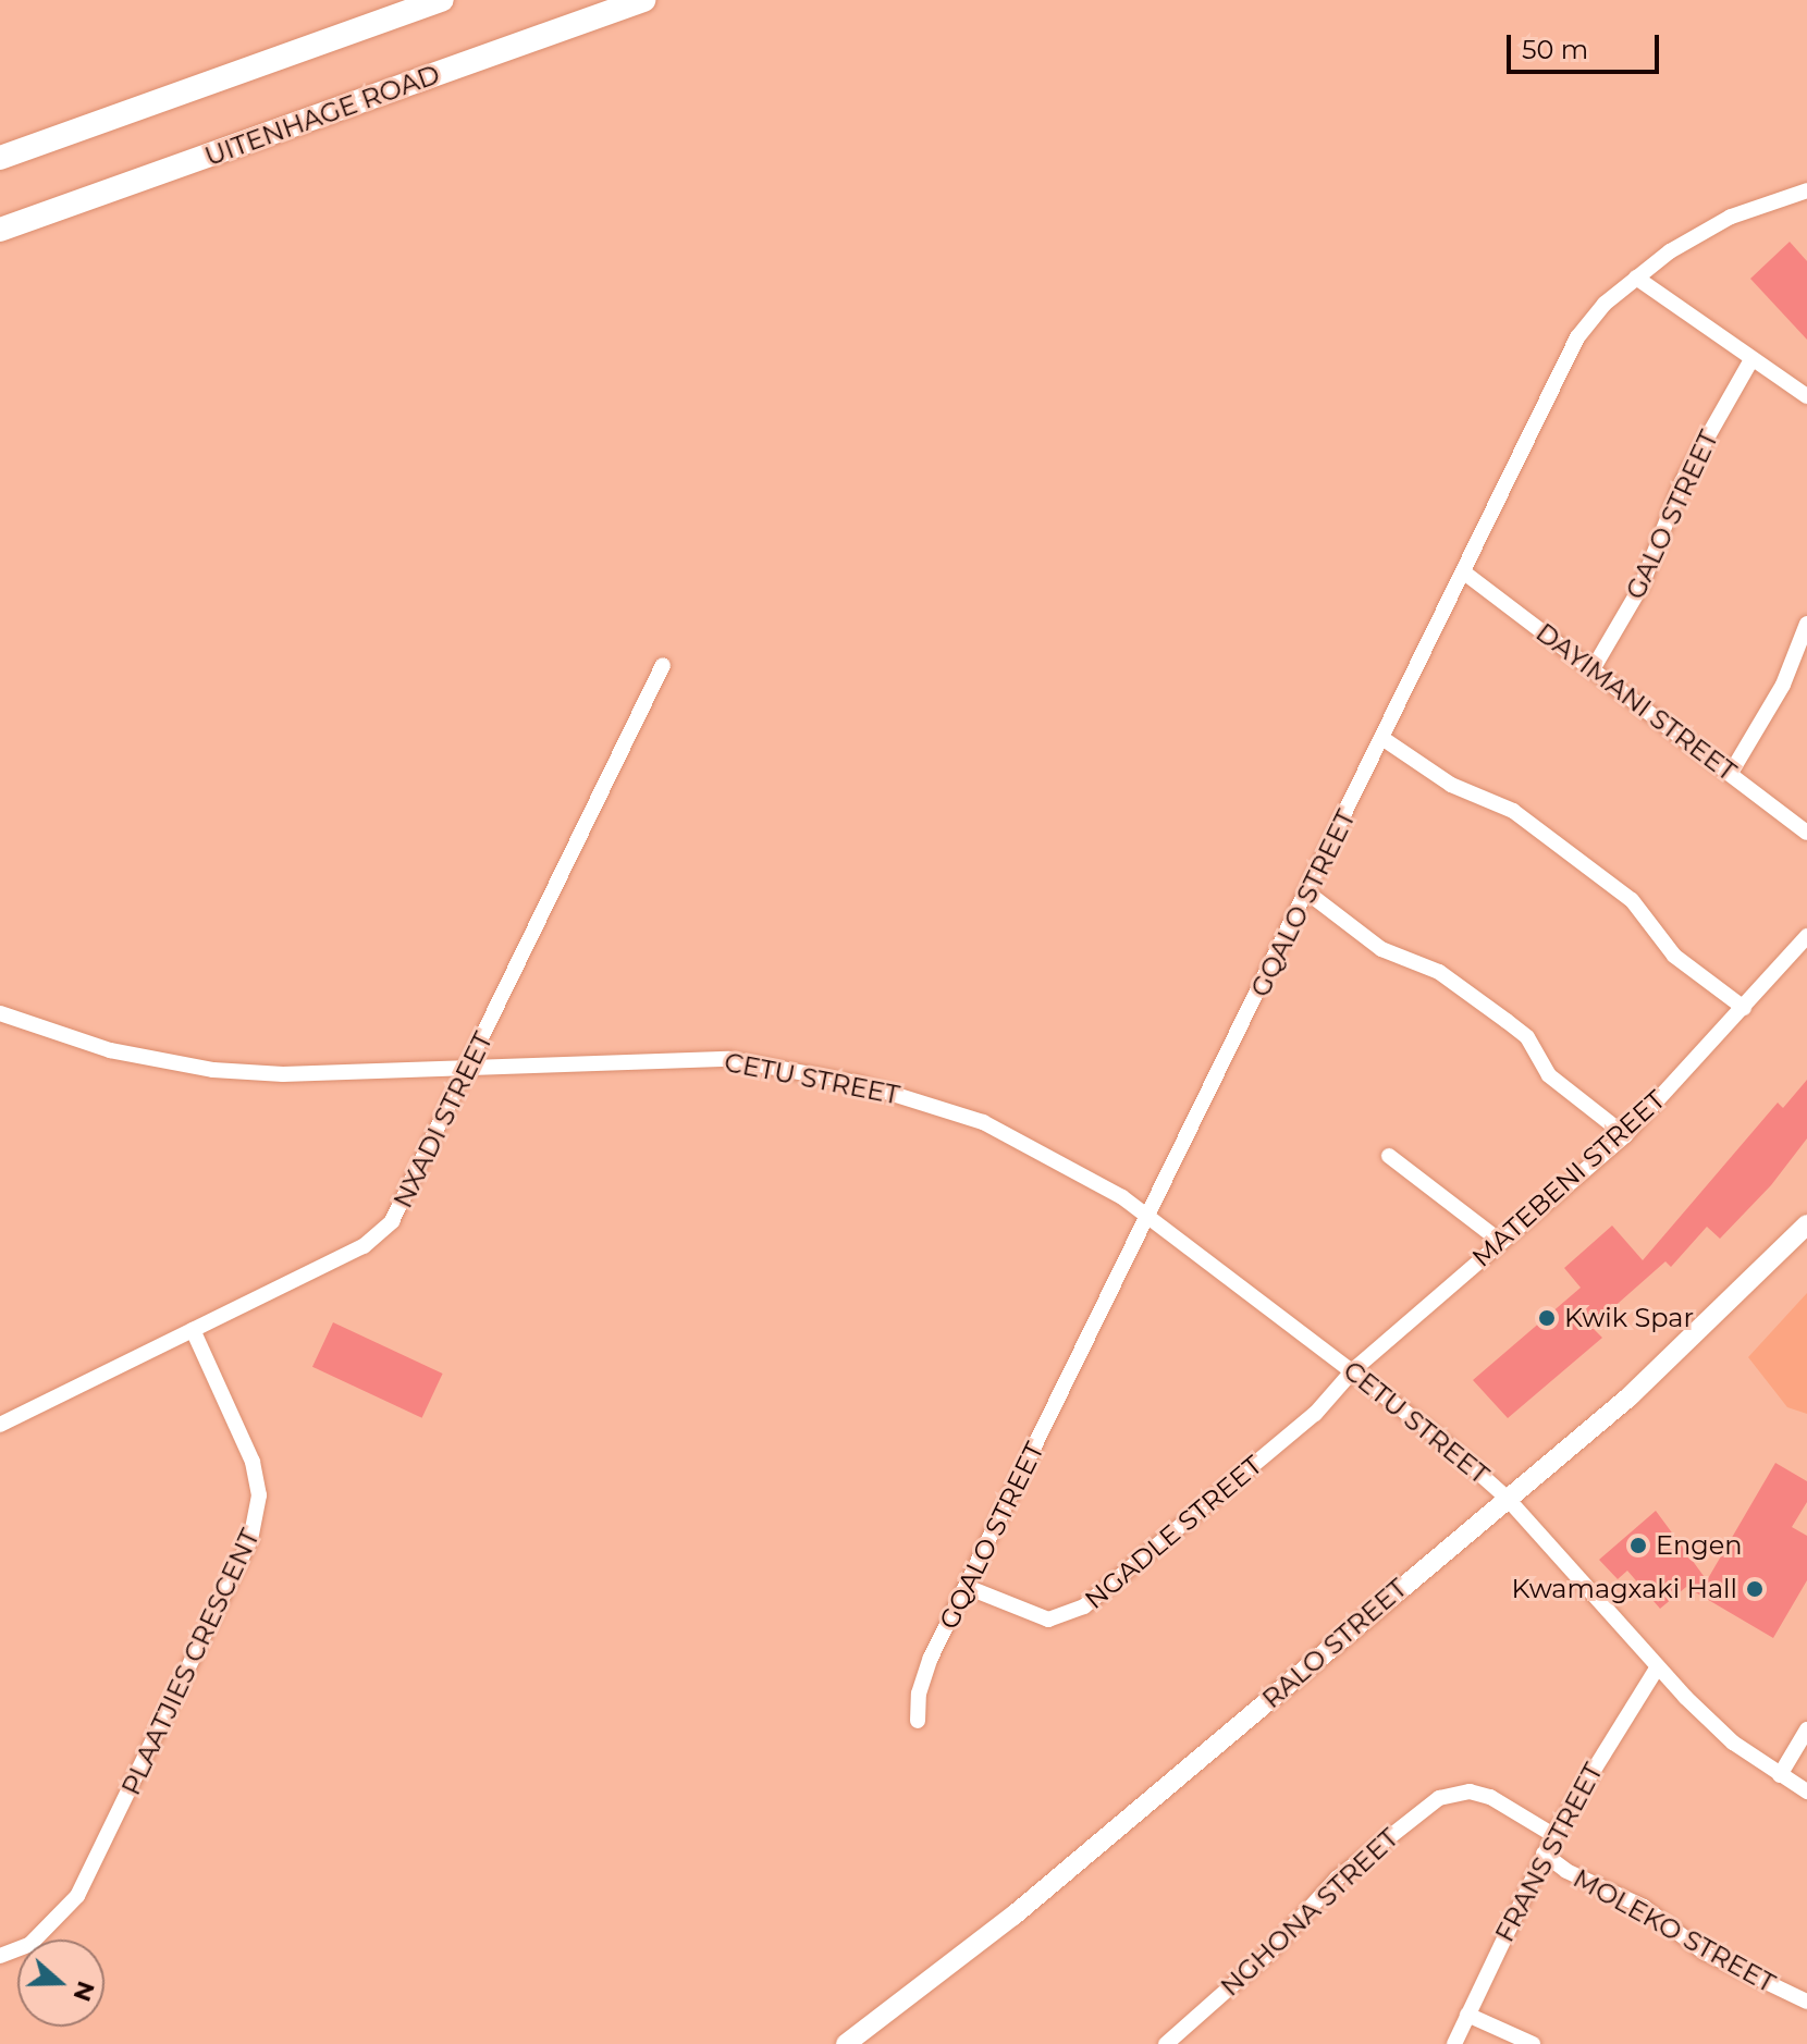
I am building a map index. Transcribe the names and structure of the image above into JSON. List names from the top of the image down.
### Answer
{
  "streets": {
    "main road": ["UITENHAGE ROAD"],
    "street": [
      "GALO STREET",
      "DAYIMANI STREET",
      "GQALO STREET",
      "CETU STREET",
      "NXADI STREET",
      "MATEBENI STREET",
      "NGADLE STREET",
      "RALO STREET",
      "PLAATJIES CRESCENT",
      "FRANS STREET",
      "NGHONA STREET",
      "MOLEKO STREET"
    ]
  },
  "crossings": [
    ["GALO STREET", "DAYIMANI STREET"],
    ["DAYIMANI STREET", "GQALO STREET"],
    ["GQALO STREET", "CETU STREET"],
    ["GQALO STREET", "NGADLE STREET"],
    ["CETU STREET", "NXADI STREET"],
    ["CETU STREET", "MATEBENI STREET"],
    ["CETU STREET", "NGADLE STREET"],
    ["CETU STREET", "RALO STREET"],
    ["CETU STREET", "FRANS STREET"],
    ["NXADI STREET", "PLAATJIES CRESCENT"],
    ["MATEBENI STREET", "NGADLE STREET"],
    ["FRANS STREET", "NGHONA STREET"],
    ["FRANS STREET", "MOLEKO STREET"]
  ],
  "places": ["Kwik Spar", "Engen", "Kwamagxaki Hall"],
  "scale_bar": "50 m",
  "north": "right"
}
